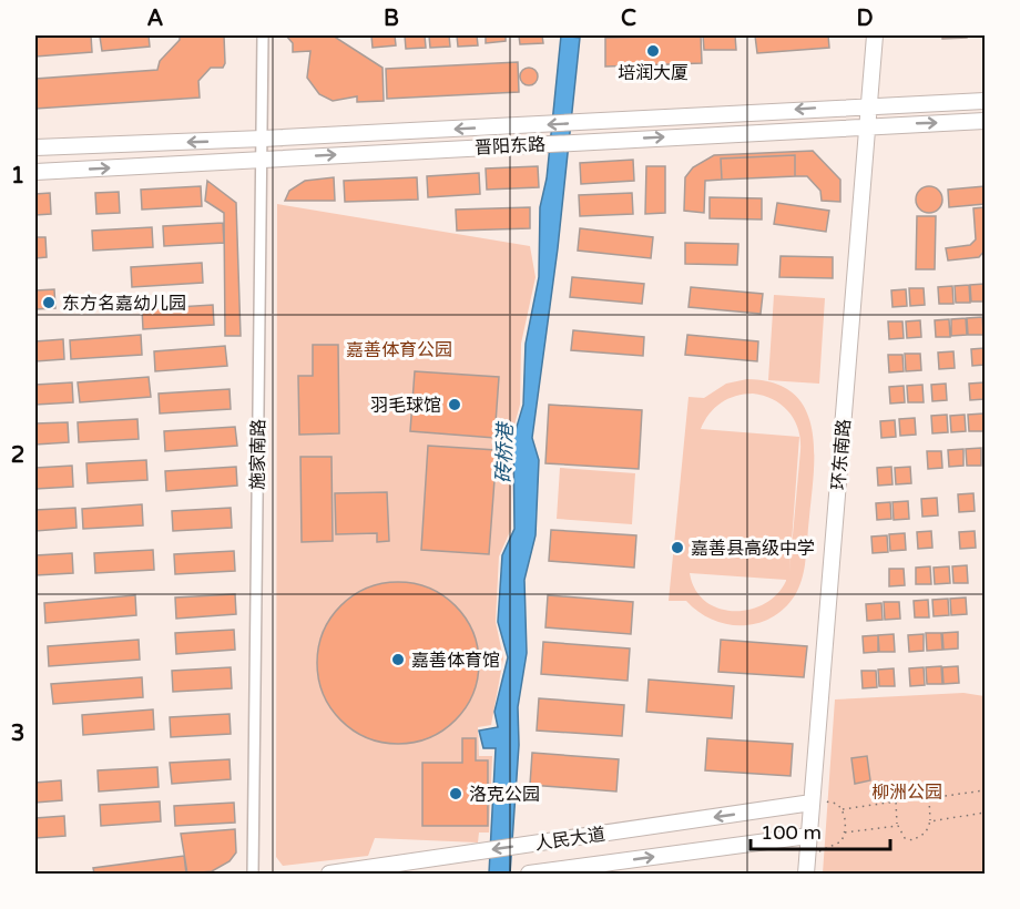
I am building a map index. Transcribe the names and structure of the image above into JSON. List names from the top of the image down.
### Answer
{
  "streets": {
    "main road": ["晋阳东路", "环东南路", "人民大道"],
    "street": ["施家南路"]
  },
  "crossings": [
    ["晋阳东路", "施家南路"],
    ["晋阳东路", "环东南路"],
    ["环东南路", "人民大道"]
  ],
  "water": ["砖桥港"],
  "parks": ["嘉善体育公园", "柳洲公园"],
  "places": [
    "培润大厦",
    "东方名嘉幼儿园",
    "羽毛球馆",
    "嘉善县高级中学",
    "嘉善体育馆",
    "洛克公园"
  ],
  "scale_bar": "100 m",
  "grid": {
    "columns": [
      "A",
      "B",
      "C",
      "D"
    ],
    "rows": ["1", "2", "3"]
  }
}
